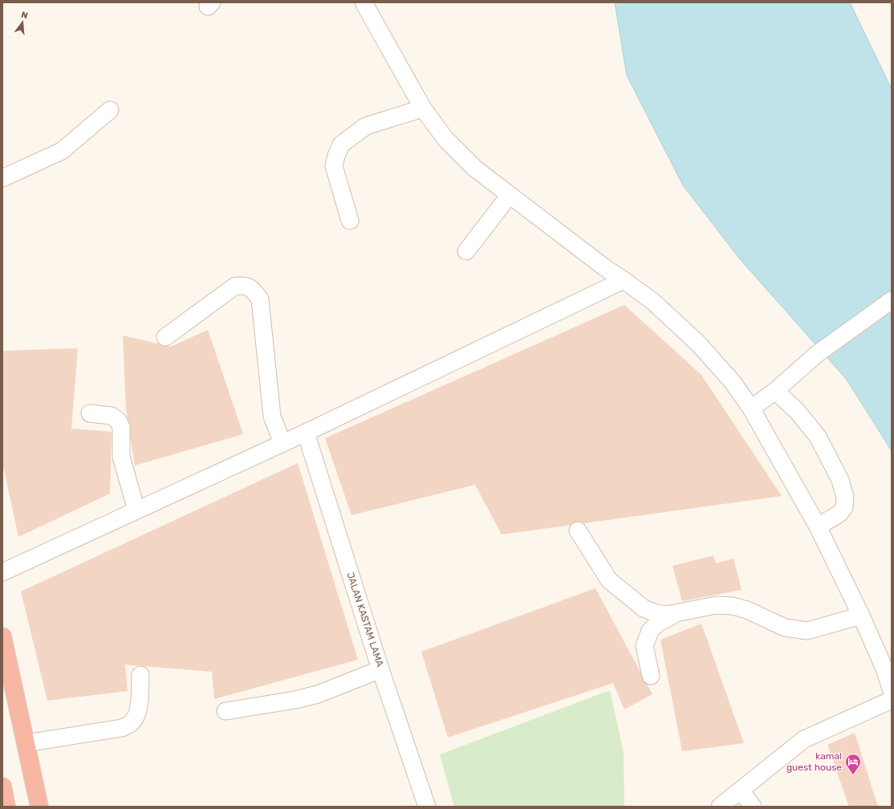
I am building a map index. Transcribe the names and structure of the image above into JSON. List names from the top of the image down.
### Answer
{
  "streets": {
    "street": ["JALAN KASTAM LAMA"]
  },
  "places": {
    "hotel": ["kamal guest house"]
  },
  "north": "top"
}
